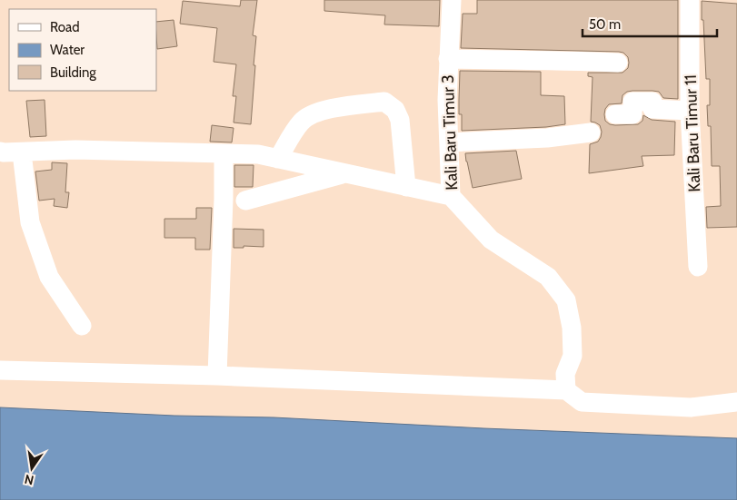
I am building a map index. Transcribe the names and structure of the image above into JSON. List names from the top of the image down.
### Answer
{
  "streets": {
    "street": ["Kali Baru Timur 3", "Kali Baru Timur 11"]
  },
  "legend": ["Road", "Water", "Building"],
  "scale_bar": "50 m",
  "north": "bottom"
}
